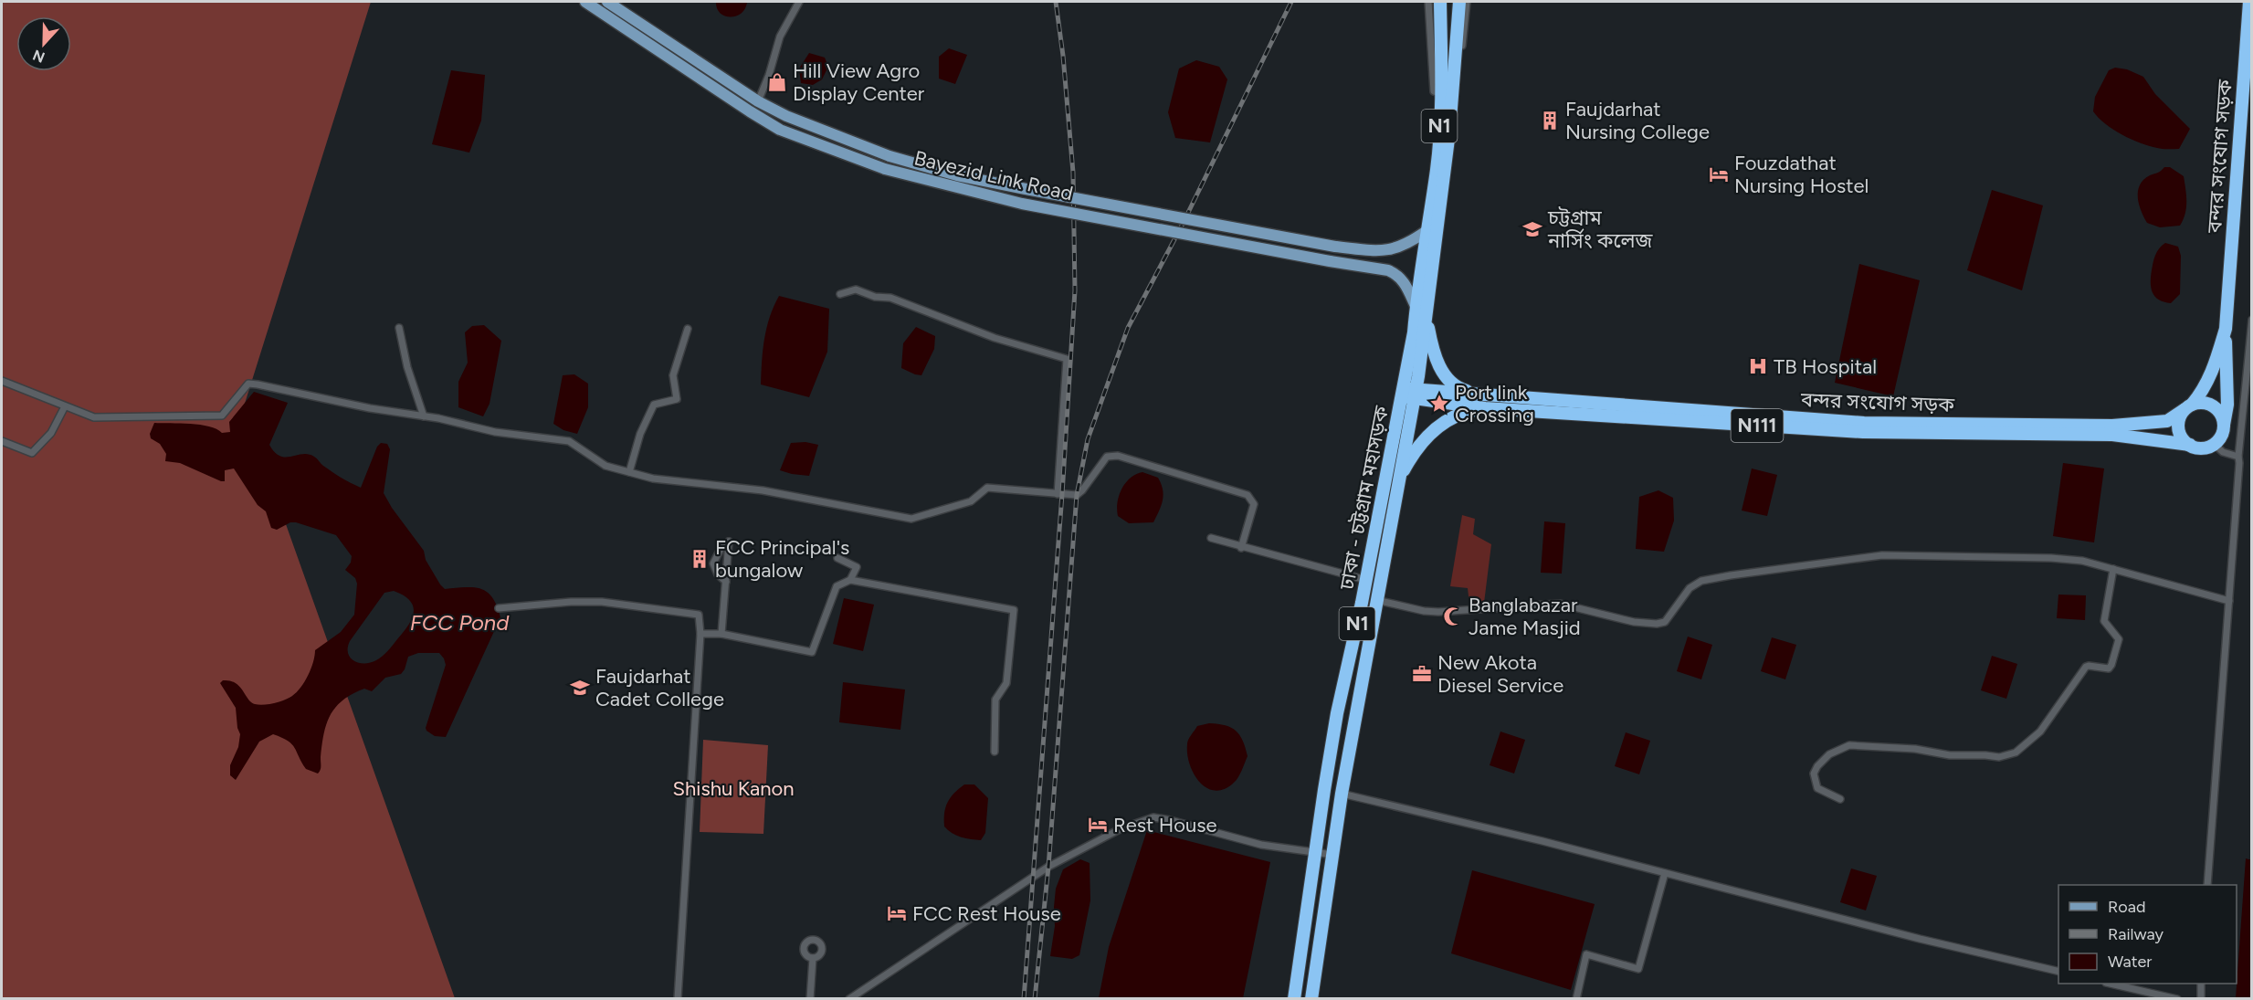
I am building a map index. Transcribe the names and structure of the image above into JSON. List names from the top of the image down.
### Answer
{
  "streets": {
    "highway": [
      "N1",
      "বন্দর সংযোগ সড়ক",
      "N111",
      "ঢাকা - চট্টগ্রাম মহাসড়ক"
    ],
    "main road": ["Bayezid Link Road"]
  },
  "crossings": [
    ["বন্দর সংযোগ সড়ক", "N111"],
    ["বন্দর সংযোগ সড়ক", "ঢাকা - চট্টগ্রাম মহাসড়ক"],
    ["Bayezid Link Road", "ঢাকা - চট্টগ্রাম মহাসড়ক"]
  ],
  "water": ["FCC Pond"],
  "parks": ["Shishu Kanon"],
  "places": {
    "shop": ["Hill View Agro Display Center"],
    "building": ["Faujdarhat Nursing College", "FCC Principal's bungalow"],
    "hotel": ["Fouzdathat Nursing Hostel", "Rest House", "FCC Rest House"],
    "school or university": ["চট্টগ্রাম নার্সিং কলেজ", "Faujdarhat Cadet College"],
    "hospital": ["TB Hospital"],
    "place": ["Port link Crossing"],
    "mosque": ["Banglabazar Jame Masjid"],
    "office": ["New Akota Diesel Service"]
  },
  "legend": ["Road", "Railway", "Water"],
  "north": "bottom"
}
